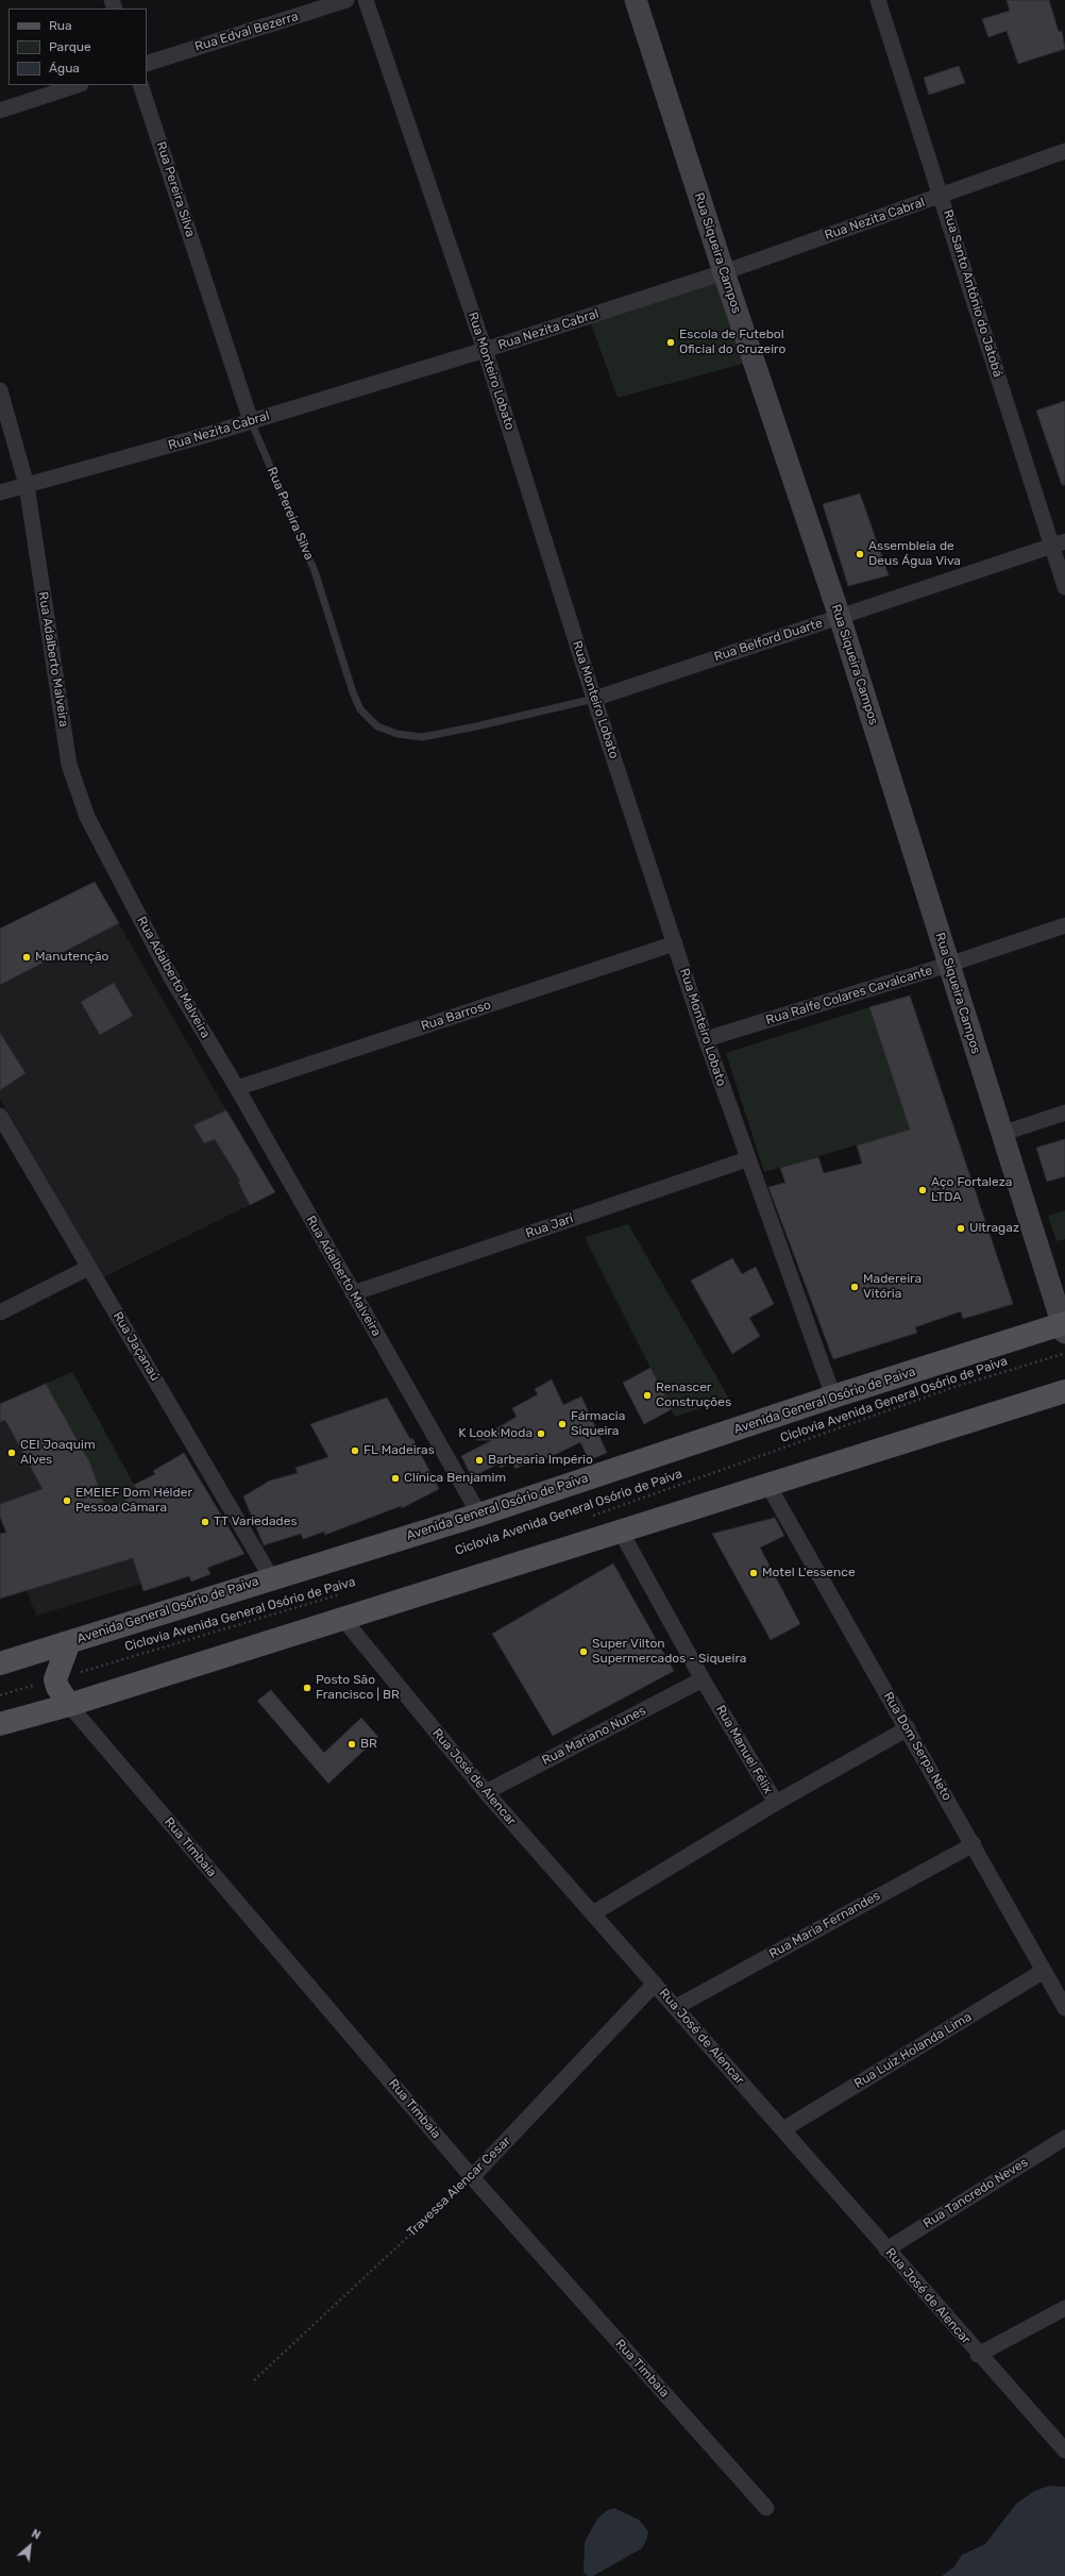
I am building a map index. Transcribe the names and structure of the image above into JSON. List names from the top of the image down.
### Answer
{
  "streets": {
    "main road": ["Avenida General Osório de Paiva"],
    "street": [
      "Rua Edval Bezerra",
      "Rua Pereira Silva",
      "Rua Nezita Cabral",
      "Rua Siqueira Campos",
      "Rua Santo Antônio do Jatobá",
      "Rua Monteiro Lobato",
      "Rua Belford Duarte",
      "Rua Adalberto Malveira",
      "Rua Ralfe Colares Cavalcante",
      "Rua Barroso",
      "Rua Jarí",
      "Rua Jaçanaú",
      "Rua Mariano Nunes",
      "Rua Dom Serpa Neto",
      "Rua Manuel Félix",
      "Rua José de Alencar",
      "Rua Timbaia",
      "Rua Maria Fernandes",
      "Rua Luiz Holanda Lima",
      "Travessa Alencar Cesar",
      "Rua Tancredo Neves"
    ],
    "path": ["Ciclovia Avenida General Osório de Paiva"]
  },
  "crossings": [
    ["Rua Pereira Silva", "Rua Nezita Cabral"],
    ["Rua Pereira Silva", "Rua Monteiro Lobato"],
    ["Rua Pereira Silva", "Rua Belford Duarte"],
    ["Rua Nezita Cabral", "Rua Siqueira Campos"],
    ["Rua Nezita Cabral", "Rua Santo Antônio do Jatobá"],
    ["Rua Nezita Cabral", "Rua Monteiro Lobato"],
    ["Rua Nezita Cabral", "Rua Adalberto Malveira"],
    ["Rua Siqueira Campos", "Rua Belford Duarte"],
    ["Rua Siqueira Campos", "Rua Ralfe Colares Cavalcante"],
    ["Rua Siqueira Campos", "Avenida General Osório de Paiva"],
    ["Rua Santo Antônio do Jatobá", "Rua Belford Duarte"],
    ["Rua Monteiro Lobato", "Rua Belford Duarte"],
    ["Rua Monteiro Lobato", "Rua Ralfe Colares Cavalcante"],
    ["Rua Monteiro Lobato", "Rua Barroso"],
    ["Rua Monteiro Lobato", "Rua Jarí"],
    ["Rua Monteiro Lobato", "Avenida General Osório de Paiva"],
    ["Rua Adalberto Malveira", "Rua Barroso"],
    ["Rua Adalberto Malveira", "Rua Jarí"],
    ["Rua Adalberto Malveira", "Avenida General Osório de Paiva"],
    ["Rua Jaçanaú", "Avenida General Osório de Paiva"],
    ["Rua Mariano Nunes", "Rua Manuel Félix"],
    ["Rua Mariano Nunes", "Rua José de Alencar"],
    ["Rua Dom Serpa Neto", "Rua Maria Fernandes"],
    ["Rua Dom Serpa Neto", "Rua Luiz Holanda Lima"],
    ["Rua Manuel Félix", "Rua José de Alencar"],
    ["Rua José de Alencar", "Rua Maria Fernandes"],
    ["Rua José de Alencar", "Rua Luiz Holanda Lima"],
    ["Rua José de Alencar", "Travessa Alencar Cesar"],
    ["Rua José de Alencar", "Rua Tancredo Neves"],
    ["Rua Timbaia", "Travessa Alencar Cesar"]
  ],
  "places": [
    "Escola de Futebol Oficial do Cruzeiro",
    "Assembleia de Deus Água Viva",
    "Manutenção",
    "Aço Fortaleza LTDA",
    "Ultragaz",
    "Madereira Vitória",
    "Renascer Construções",
    "Fármacia Siqueira",
    "K Look Moda",
    "FL Madeiras",
    "CEI Joaquim Alves",
    "Barbearia Império",
    "Clínica Benjamim",
    "EMEIEF Dom Hélder Pessoa Câmara",
    "TT Variedades",
    "Motel L'essence",
    "Super Vilton Supermercados - Siqueira",
    "Posto São Francisco | BR",
    "BR"
  ],
  "legend": ["Rua", "Parque", "Água"],
  "north": "top right"
}
